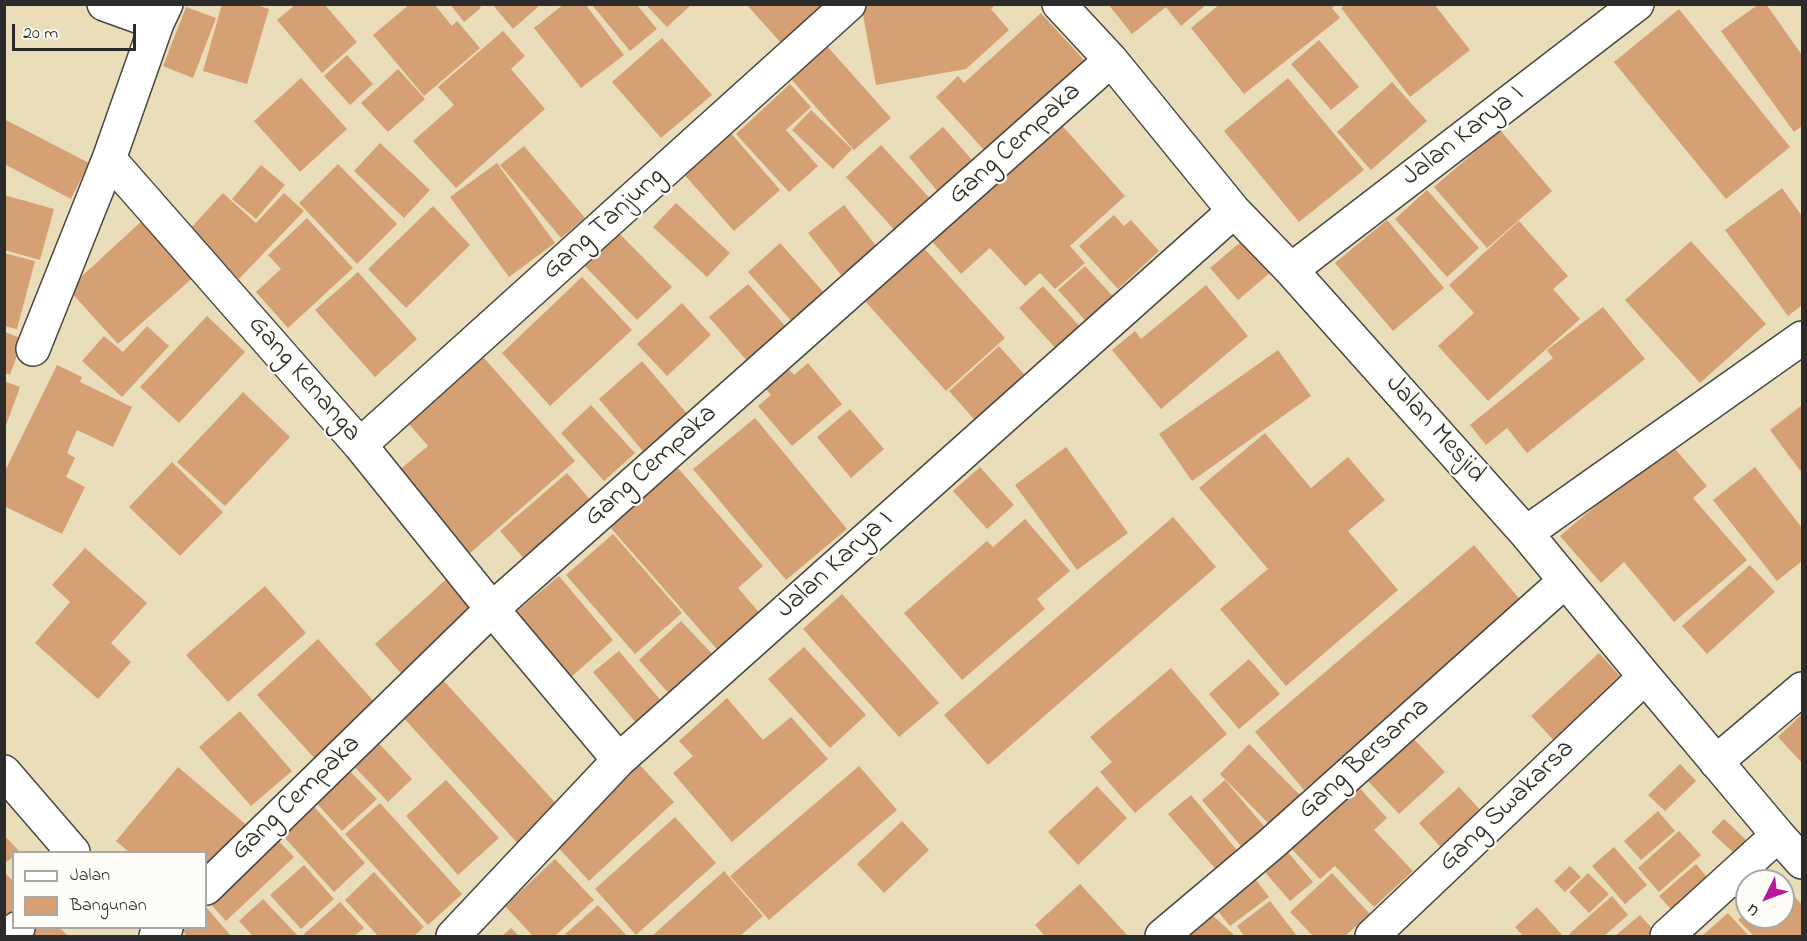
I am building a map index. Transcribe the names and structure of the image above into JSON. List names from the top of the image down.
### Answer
{
  "streets": {
    "street": [
      "Jalan Karya I",
      "Gang Cempaka",
      "Gang Tanjung",
      "Gang Kenanga",
      "Jalan Mesjid",
      "Gang Bersama",
      "Gang Swakarsa"
    ]
  },
  "crossings": [
    ["Jalan Karya I", "Gang Kenanga"],
    ["Jalan Karya I", "Jalan Mesjid"],
    ["Gang Cempaka", "Gang Kenanga"],
    ["Gang Cempaka", "Jalan Mesjid"],
    ["Gang Tanjung", "Gang Kenanga"],
    ["Jalan Mesjid", "Gang Bersama"],
    ["Jalan Mesjid", "Gang Swakarsa"]
  ],
  "legend": ["Jalan", "Bangunan"],
  "scale_bar": "20 m",
  "north": "bottom left"
}
